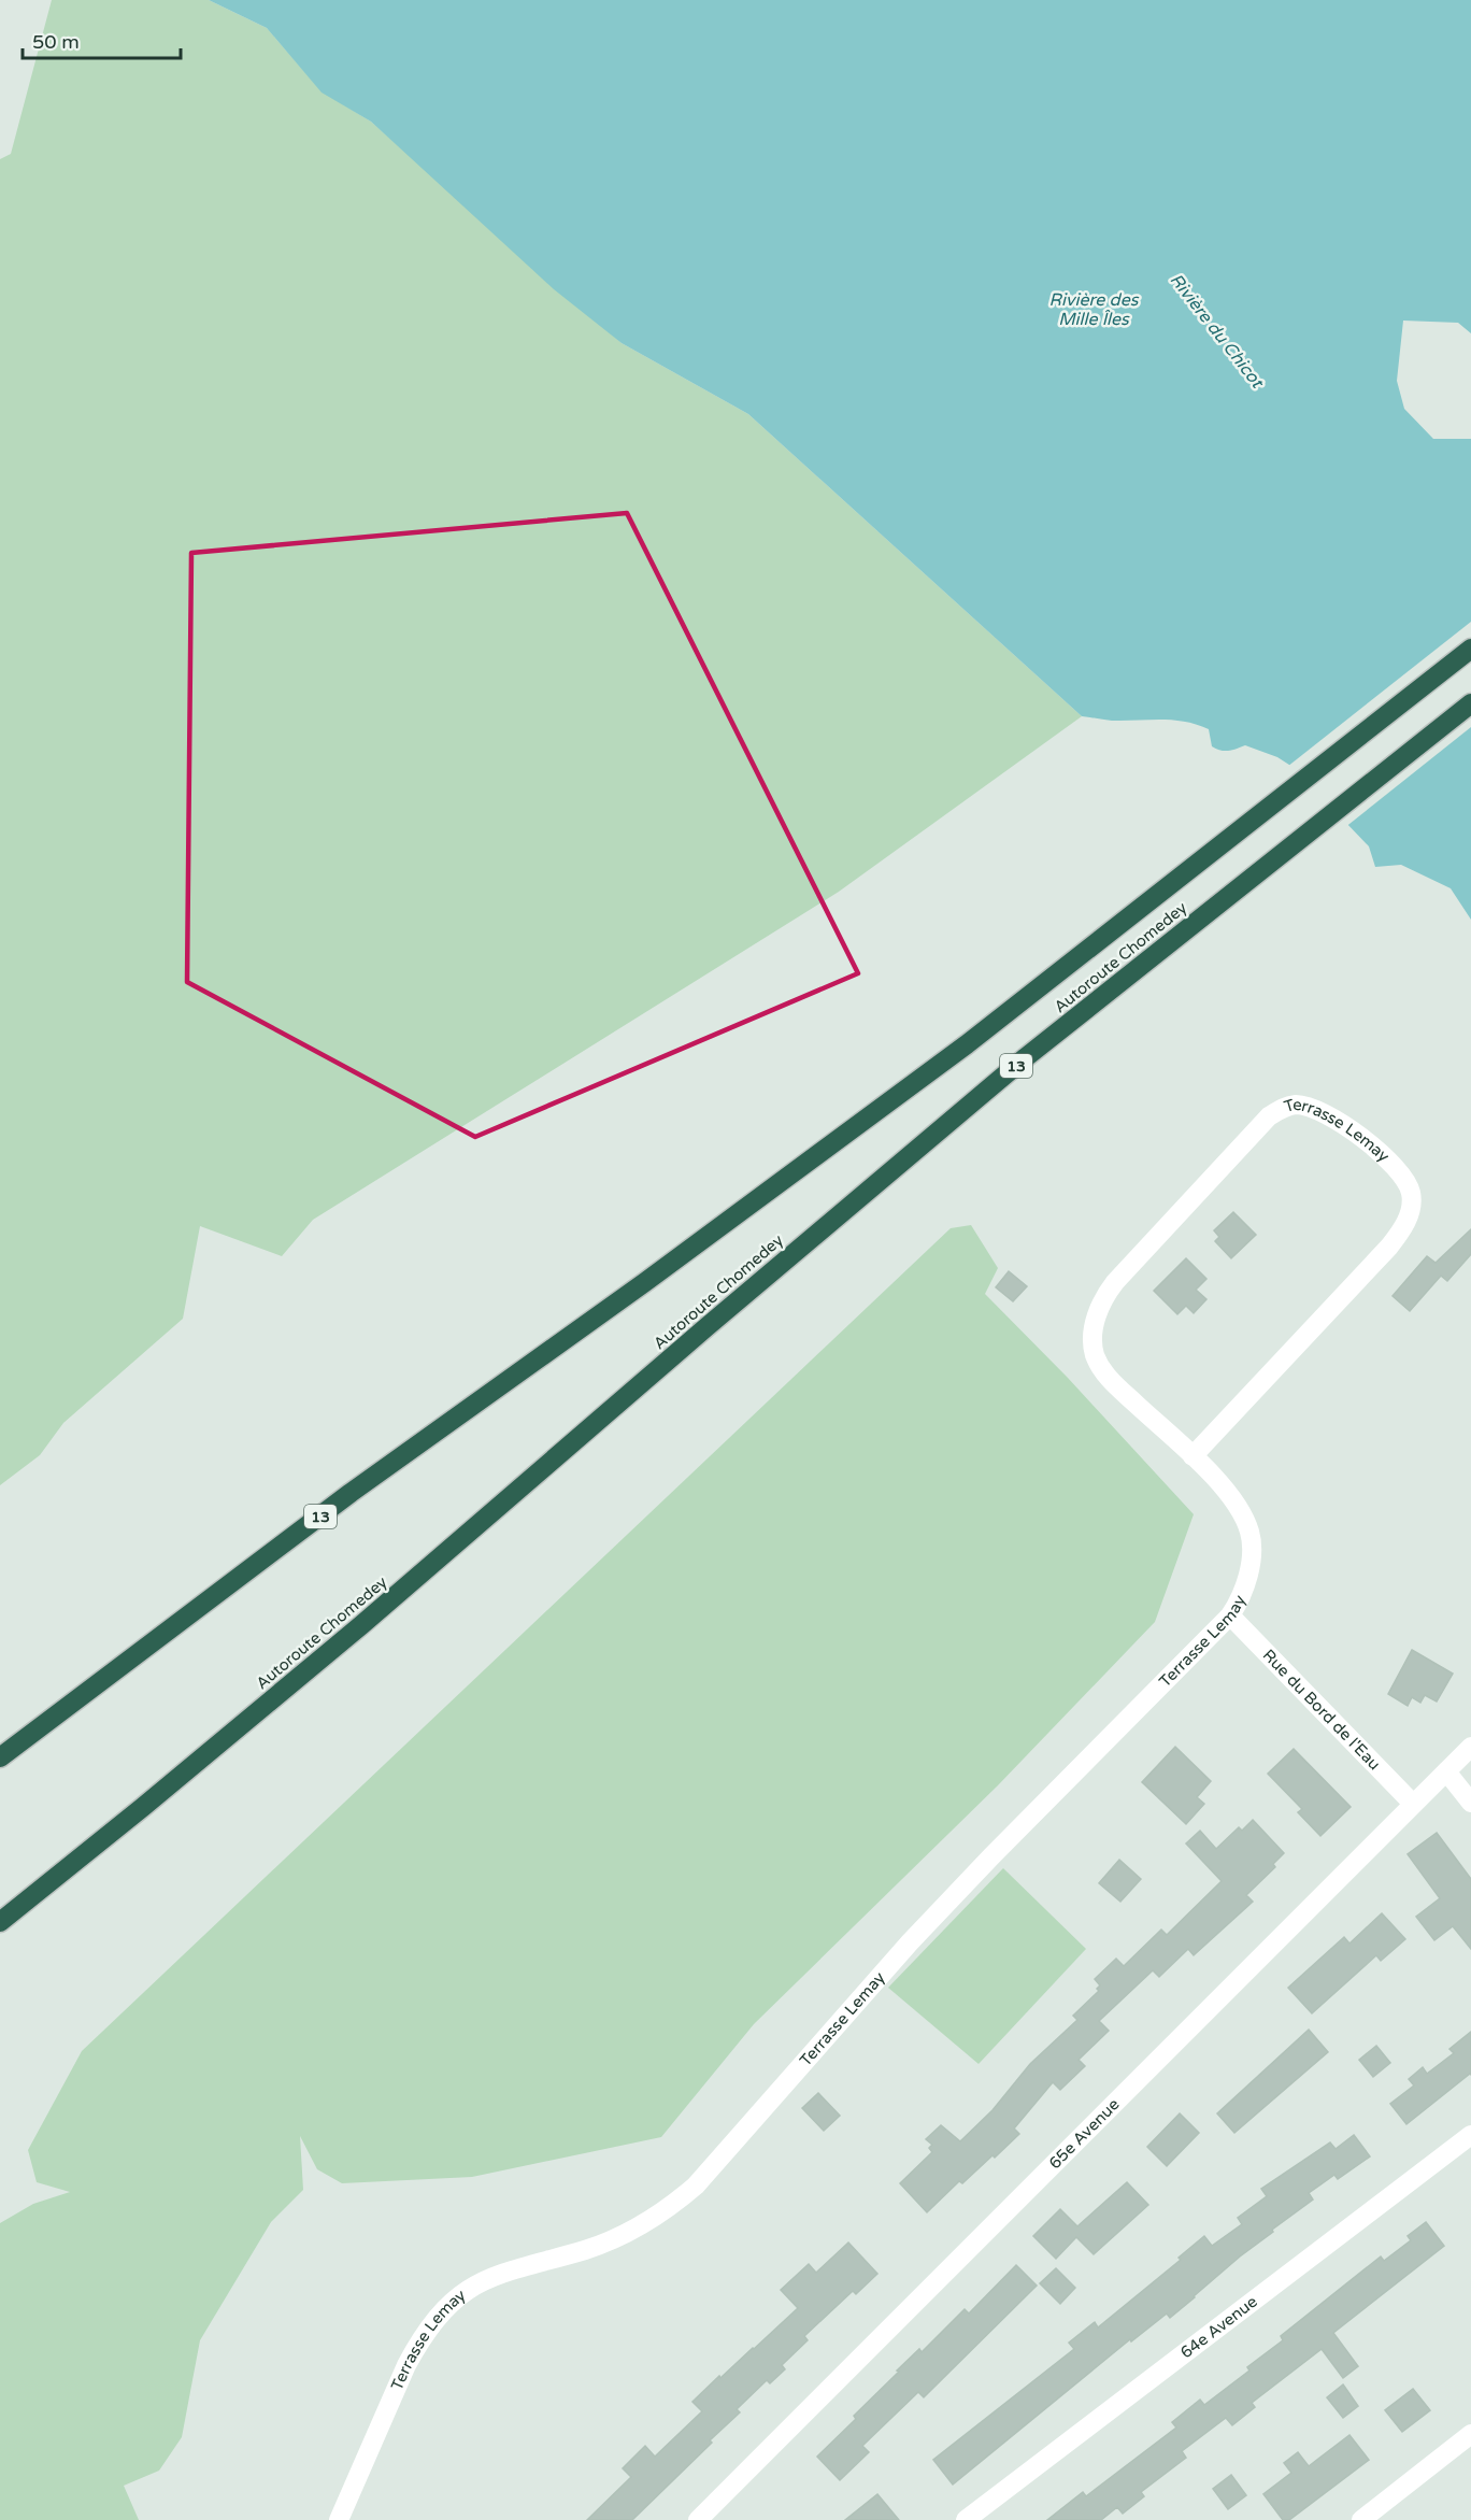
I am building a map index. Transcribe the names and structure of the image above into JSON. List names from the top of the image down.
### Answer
{
  "streets": {
    "highway": ["Autoroute Chomedey", "13"],
    "street": [
      "Terrasse Lemay",
      "Rue du Bord de l'Eau",
      "65e Avenue",
      "64e Avenue"
    ]
  },
  "crossings": [
    ["Terrasse Lemay", "Rue du Bord de l'Eau"],
    ["Rue du Bord de l'Eau", "65e Avenue"]
  ],
  "water": ["Rivière des Mille Îles", "Rivière du Chicot"],
  "scale_bar": "50 m"
}
